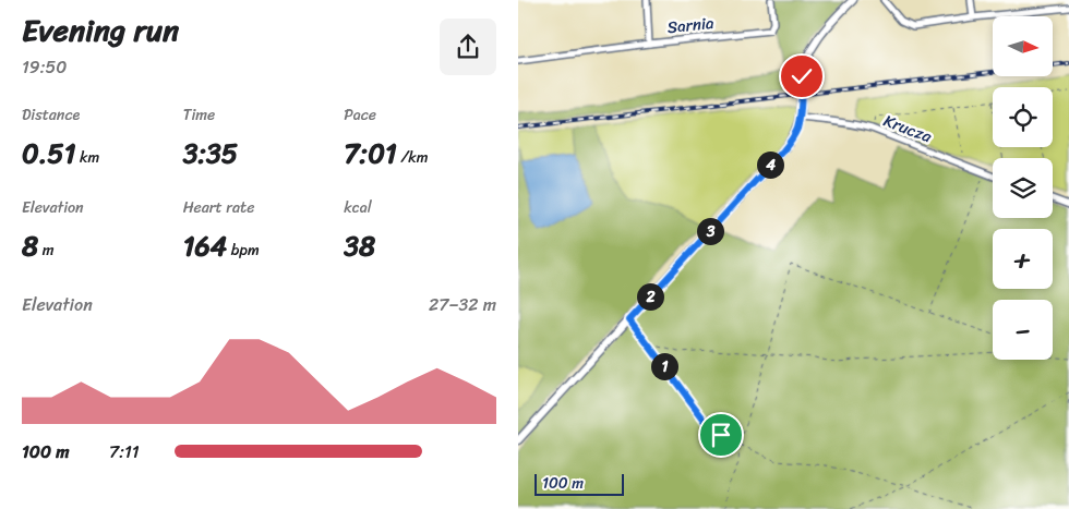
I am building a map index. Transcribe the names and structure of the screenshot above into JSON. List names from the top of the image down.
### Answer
{
  "streets": {
    "street": ["Sarnia", "Krucza"]
  },
  "scale_bar": "100 m",
  "north": "right",
  "page": {
    "heading": ["Evening run", "19:50"],
    "map_buttons": ["+", "−"],
    "stats": [
      ["Distance", "0.51 km"],
      ["Time", "3:35"],
      ["Pace", "7:01 /km"],
      ["Elevation", "8 m"],
      ["Heart rate", "164 bpm"],
      ["kcal", "38"]
    ],
    "pins": [
      "4",
      "3",
      "2",
      "1"
    ],
    "chart": ["Elevation", "27–32 m"],
    "list": [
      {
        "name": "100 m",
        "note": "7:11"
      }
    ],
    "scale": "100 m"
  }
}
